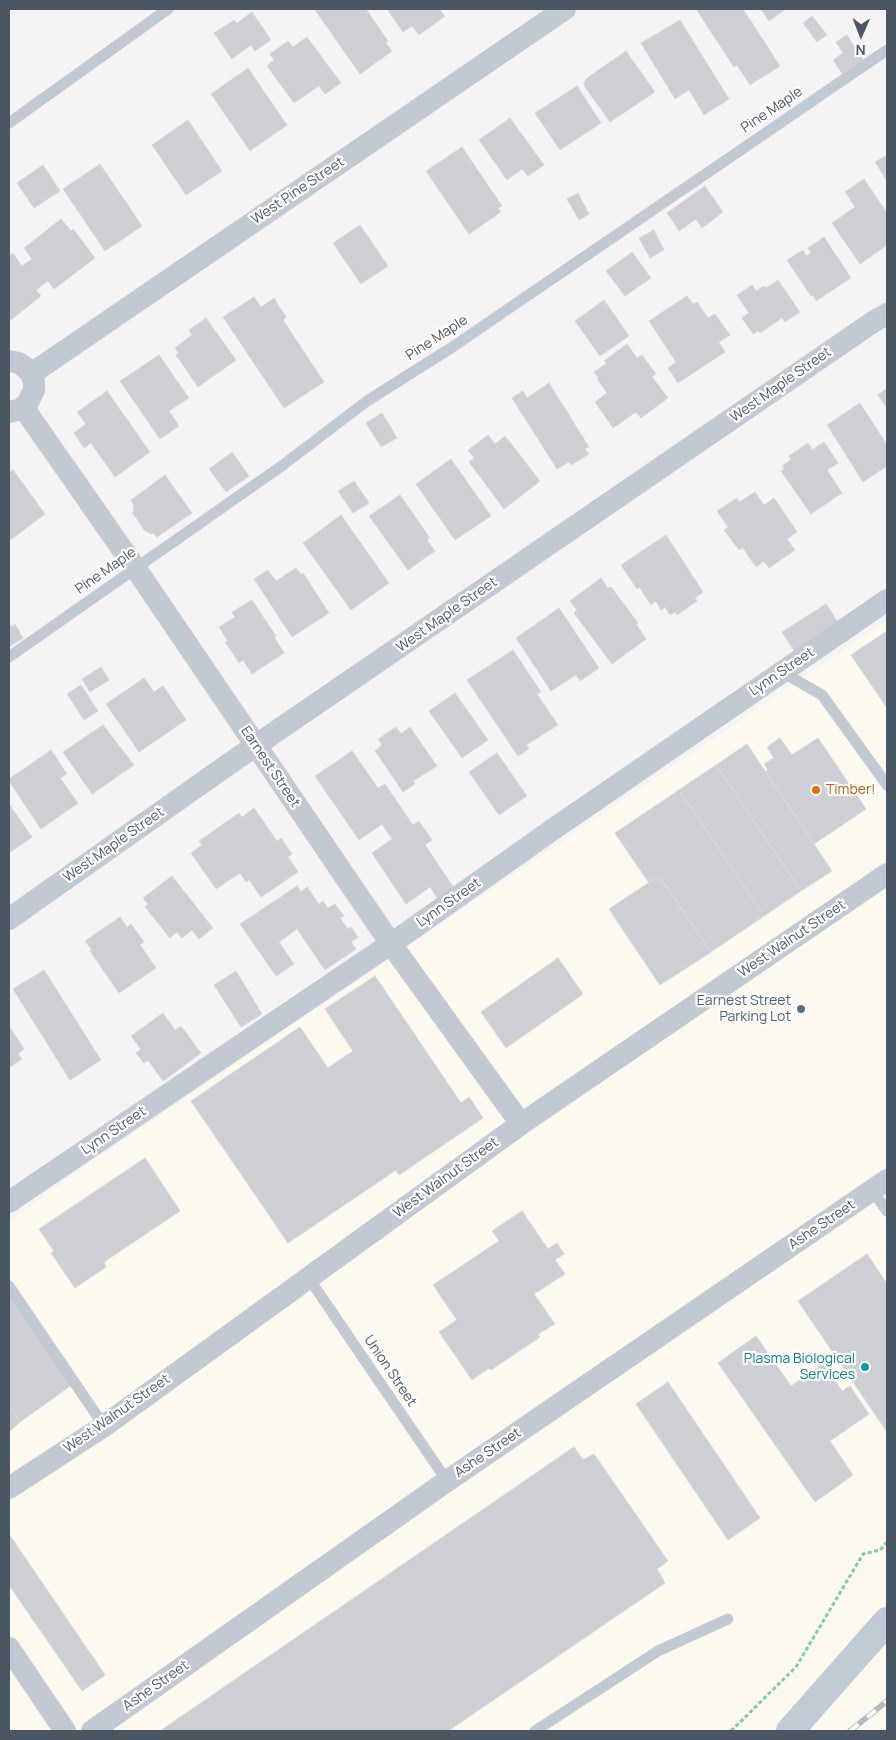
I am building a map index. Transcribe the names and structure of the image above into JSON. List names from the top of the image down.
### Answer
{
  "streets": {
    "street": [
      "West Pine Street",
      "West Maple Street",
      "Lynn Street",
      "Earnest Street",
      "West Walnut Street",
      "Ashe Street"
    ],
    "lane": ["Pine Maple", "Union Street"]
  },
  "crossings": [
    ["Pine Maple", "Earnest Street"],
    ["West Maple Street", "Earnest Street"],
    ["Lynn Street", "Earnest Street"],
    ["Earnest Street", "West Walnut Street"],
    ["West Walnut Street", "Union Street"],
    ["Ashe Street", "Union Street"]
  ],
  "places": ["Timber!", "Earnest Street Parking Lot", "Plasma Biological Services"],
  "north": "bottom"
}
